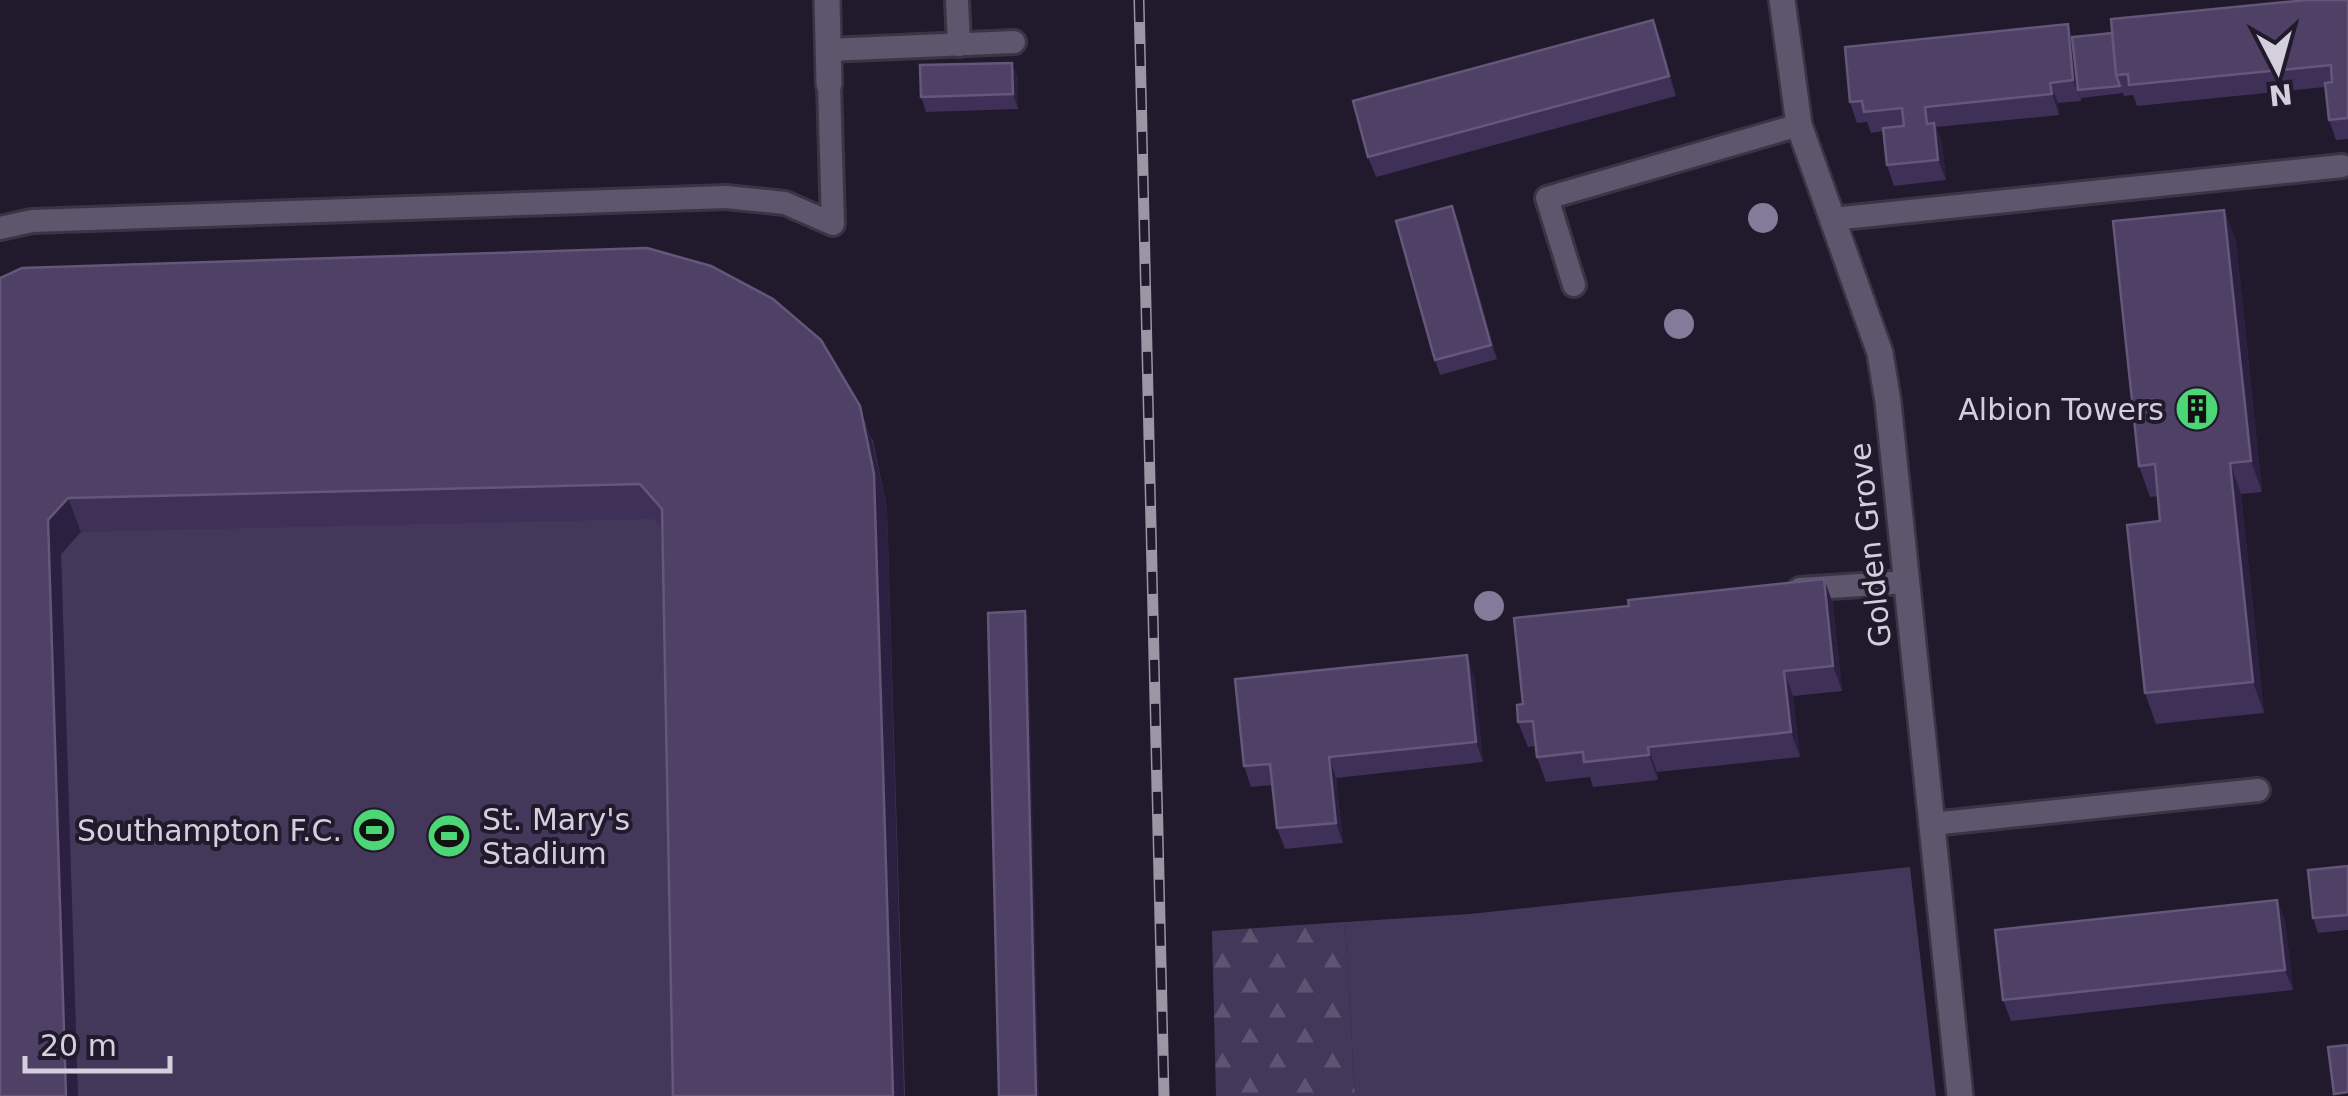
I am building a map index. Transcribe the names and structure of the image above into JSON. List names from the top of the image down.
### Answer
{
  "streets": {
    "street": ["Golden Grove"]
  },
  "places": {
    "building": ["Albion Towers"],
    "sports": ["Southampton F.C.", "St. Mary's Stadium"]
  },
  "scale_bar": "20 m",
  "north": "bottom"
}
